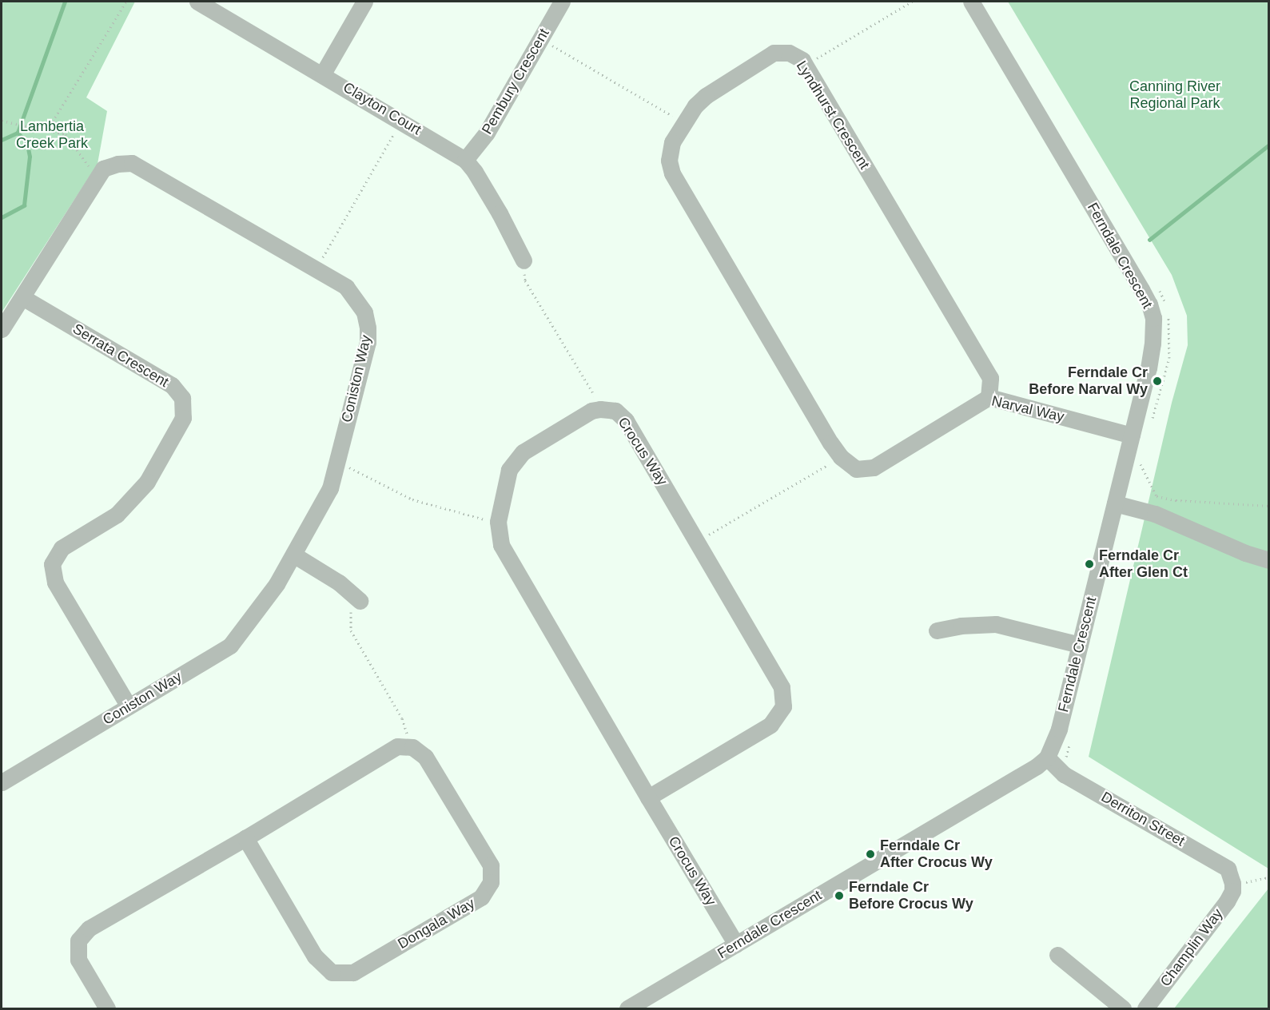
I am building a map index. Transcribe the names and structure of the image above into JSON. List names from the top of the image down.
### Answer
{
  "streets": {
    "street": [
      "Pembury Crescent",
      "Clayton Court",
      "Lyndhurst Crescent",
      "Ferndale Crescent",
      "Serrata Crescent",
      "Coniston Way",
      "Narval Way",
      "Crocus Way",
      "Derriton Street",
      "Dongala Way",
      "Champlin Way"
    ]
  },
  "crossings": [
    ["Pembury Crescent", "Clayton Court"],
    ["Lyndhurst Crescent", "Narval Way"],
    ["Ferndale Crescent", "Narval Way"],
    ["Ferndale Crescent", "Crocus Way"],
    ["Ferndale Crescent", "Derriton Street"],
    ["Serrata Crescent", "Coniston Way"],
    ["Derriton Street", "Champlin Way"]
  ],
  "parks": ["Canning River Regional Park", "Lambertia Creek Park"],
  "places": [
    "Ferndale Cr Before Narval Wy",
    "Ferndale Cr After Glen Ct",
    "Ferndale Cr After Crocus Wy",
    "Ferndale Cr Before Crocus Wy"
  ]
}
